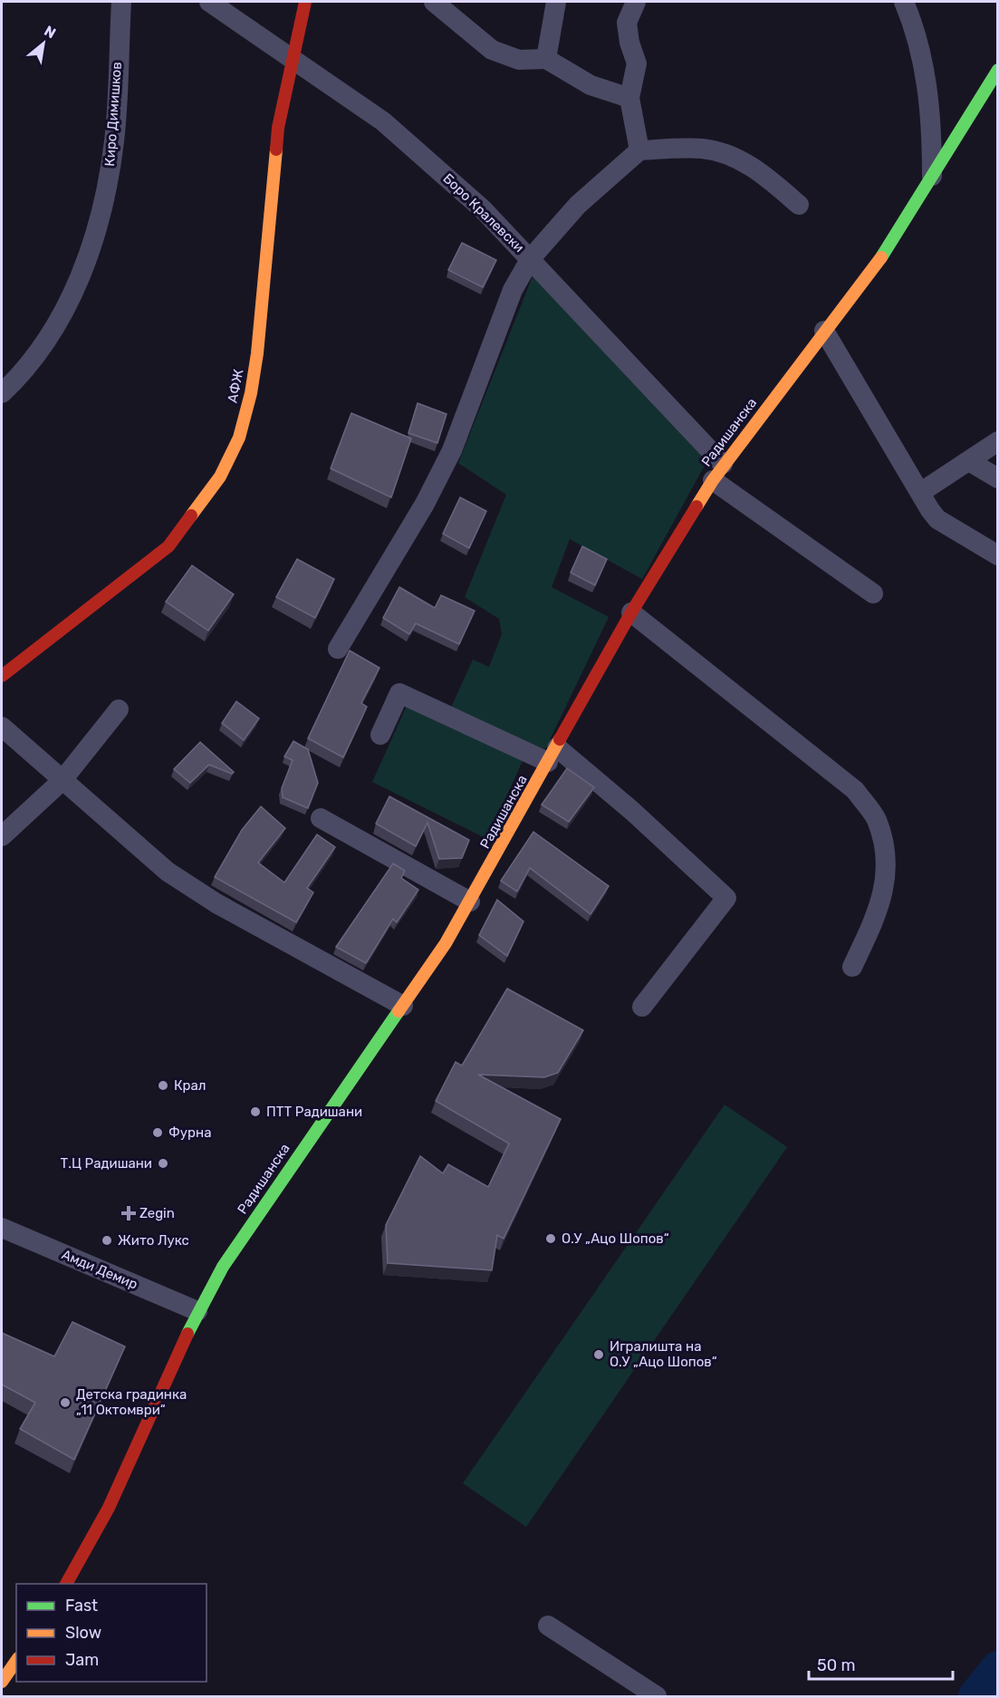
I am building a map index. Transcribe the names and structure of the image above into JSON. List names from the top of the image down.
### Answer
{
  "streets": {
    "street": [
      "Киро Димишков",
      "Боро Кралевски",
      "АФЖ",
      "Радишанска",
      "Амди Демир"
    ]
  },
  "crossings": [
    ["Боро Кралевски", "АФЖ"],
    ["Боро Кралевски", "Радишанска"],
    ["Радишанска", "Амди Демир"]
  ],
  "places": {
    "other": [
      "Крал",
      "ПТТ Радишани",
      "Фурна",
      "Т.Ц Радишани",
      "О.У „Ацо Шопов“",
      "Жито Лукс",
      "Игралишта на О.У „Ацо Шопов“",
      "Детска градинка „11 Октомври“"
    ],
    "health": ["Zegin"]
  },
  "legend": ["Fast", "Slow", "Jam"],
  "scale_bar": "50 m",
  "north": "top right"
}
